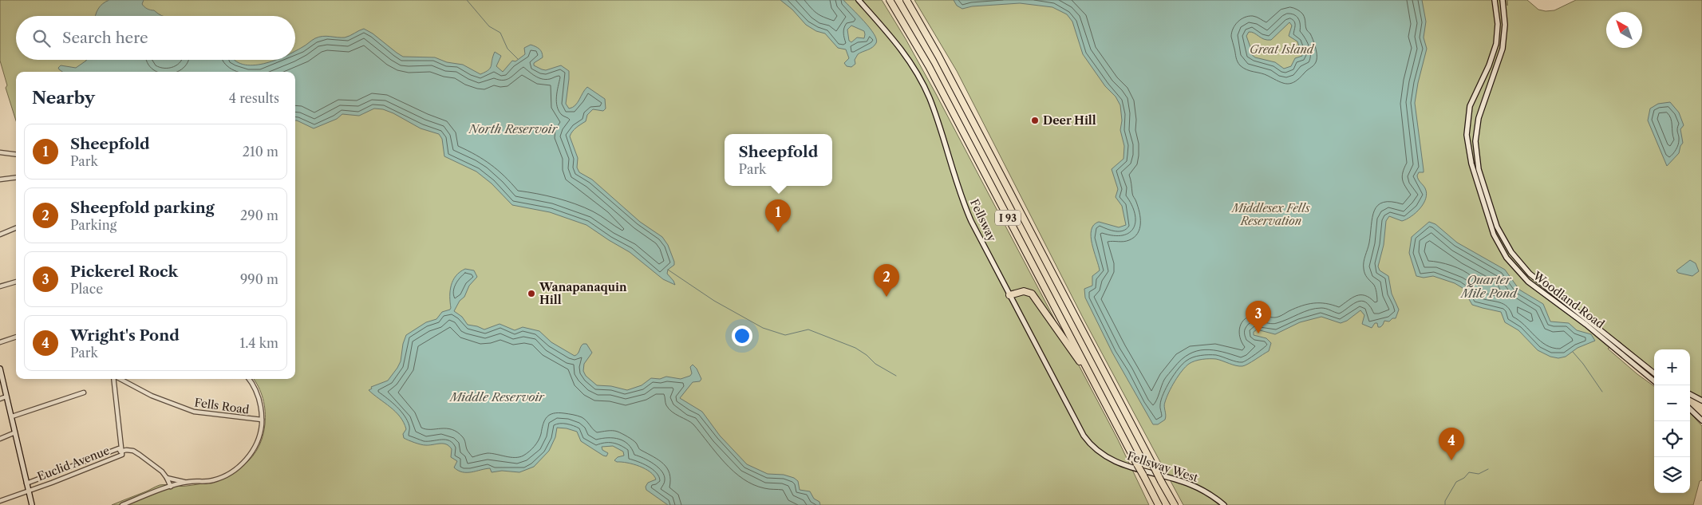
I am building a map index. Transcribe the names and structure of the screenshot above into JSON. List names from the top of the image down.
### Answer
{
  "streets": {
    "highway": ["I 93"],
    "main road": ["Fellsway", "Woodland Road", "Fellsway West"],
    "street": ["Fells Road", "Euclid Avenue"]
  },
  "crossings": [
    ["Fellsway", "Fellsway West"]
  ],
  "water": ["North Reservoir", "Quarter Mile Pond", "Middle Reservoir"],
  "parks": ["Great Island", "Middlesex Fells Reservation"],
  "places": ["Deer Hill", "Wanapanaquin Hill"],
  "north": "top left",
  "page": {
    "search": "Search here",
    "heading": ["Nearby", "4 results"],
    "list": [
      {
        "mark": "1",
        "name": "Sheepfold",
        "note": "Park",
        "value": "210 m"
      },
      {
        "mark": "2",
        "name": "Sheepfold parking",
        "note": "Parking",
        "value": "290 m"
      },
      {
        "mark": "3",
        "name": "Pickerel Rock",
        "note": "Place",
        "value": "990 m"
      },
      {
        "mark": "4",
        "name": "Wright's Pond",
        "note": "Park",
        "value": "1.4 km"
      }
    ],
    "popup": ["Sheepfold", "Park"],
    "pins": [
      "1",
      "2",
      "3",
      "4"
    ],
    "map_buttons": ["+", "−"]
  }
}
